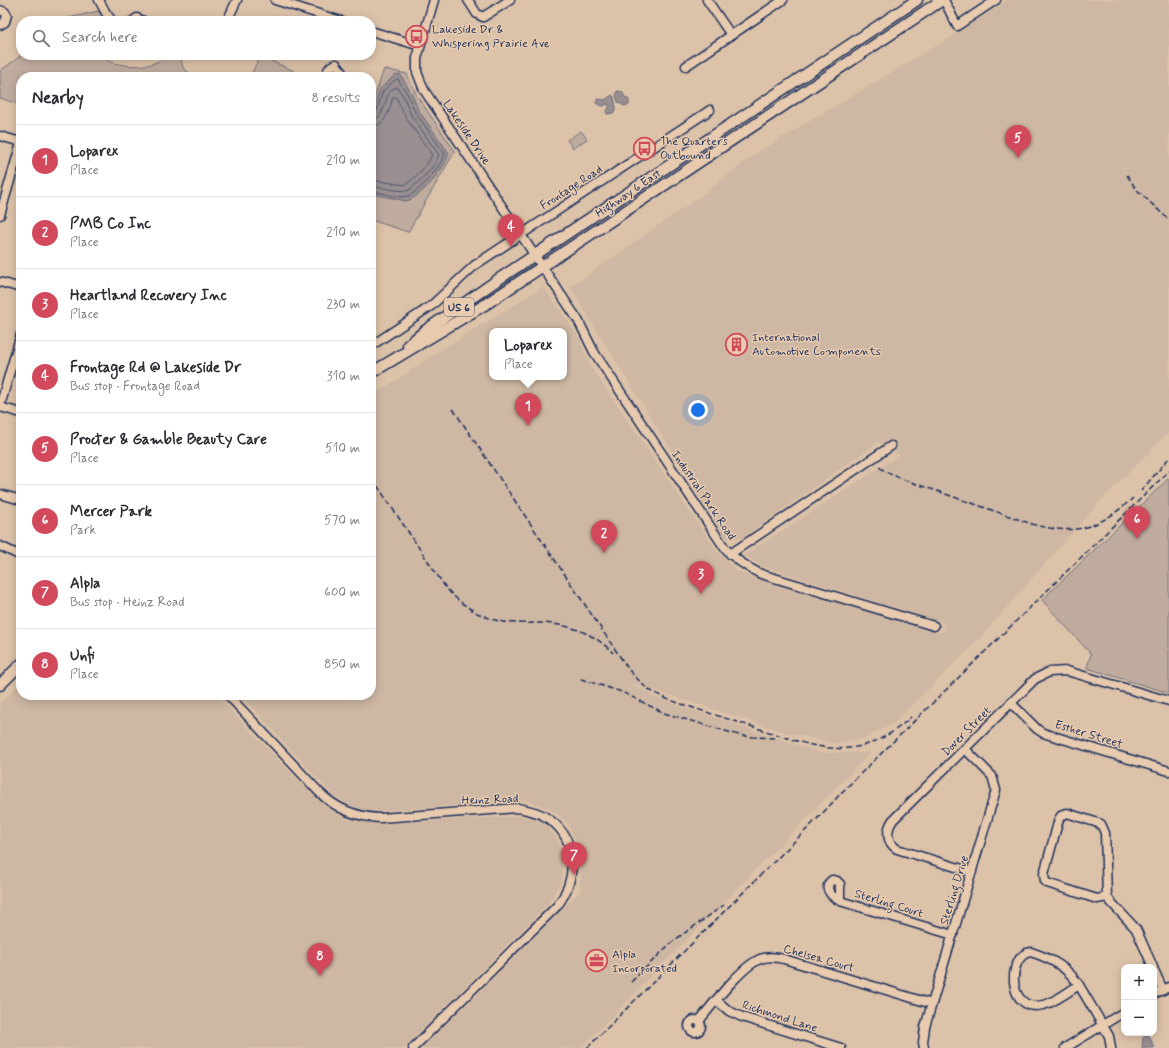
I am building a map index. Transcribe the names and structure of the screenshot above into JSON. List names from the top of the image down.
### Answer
{
  "streets": {
    "main road": ["Highway 6 East", "US 6"],
    "street": [
      "Lakeside Drive",
      "Frontage Road",
      "Industrial Park Road",
      "Dover Street",
      "Esther Street",
      "Heinz Road",
      "Sterling Drive",
      "Sterling Court",
      "Chelsea Court",
      "Richmond Lane"
    ]
  },
  "crossings": [
    ["Lakeside Drive", "Frontage Road"],
    ["Lakeside Drive", "Highway 6 East"],
    ["Lakeside Drive", "Industrial Park Road"],
    ["Highway 6 East", "Industrial Park Road"],
    ["Dover Street", "Esther Street"],
    ["Dover Street", "Sterling Drive"],
    ["Sterling Drive", "Sterling Court"],
    ["Sterling Drive", "Chelsea Court"],
    ["Chelsea Court", "Richmond Lane"]
  ],
  "places": {
    "bus stop": ["Lakeside Dr & Whispering Prairie Ave", "The Quarters Outbound"],
    "building": ["International Automotive Components"],
    "office": ["Alpla Incorporated"]
  },
  "page": {
    "search": "Search here",
    "heading": ["Nearby", "8 results"],
    "list": [
      {
        "mark": "1",
        "name": "Loparex",
        "note": "Place",
        "value": "210 m"
      },
      {
        "mark": "2",
        "name": "PMB Co Inc",
        "note": "Place",
        "value": "210 m"
      },
      {
        "mark": "3",
        "name": "Heartland Recovery Inc",
        "note": "Place",
        "value": "230 m"
      },
      {
        "mark": "4",
        "name": "Frontage Rd @ Lakeside Dr",
        "note": "Bus stop · Frontage Road",
        "value": "310 m"
      },
      {
        "mark": "5",
        "name": "Procter & Gamble Beauty Care",
        "note": "Place",
        "value": "510 m"
      },
      {
        "mark": "6",
        "name": "Mercer Park",
        "note": "Park",
        "value": "570 m"
      },
      {
        "mark": "7",
        "name": "Alpla",
        "note": "Bus stop · Heinz Road",
        "value": "600 m"
      },
      {
        "mark": "8",
        "name": "Unfi",
        "note": "Place",
        "value": "850 m"
      }
    ],
    "pins": [
      "5",
      "4",
      "1",
      "6",
      "2",
      "3",
      "7",
      "8"
    ],
    "popup": ["Loparex", "Place"],
    "map_buttons": ["+", "−"]
  }
}
